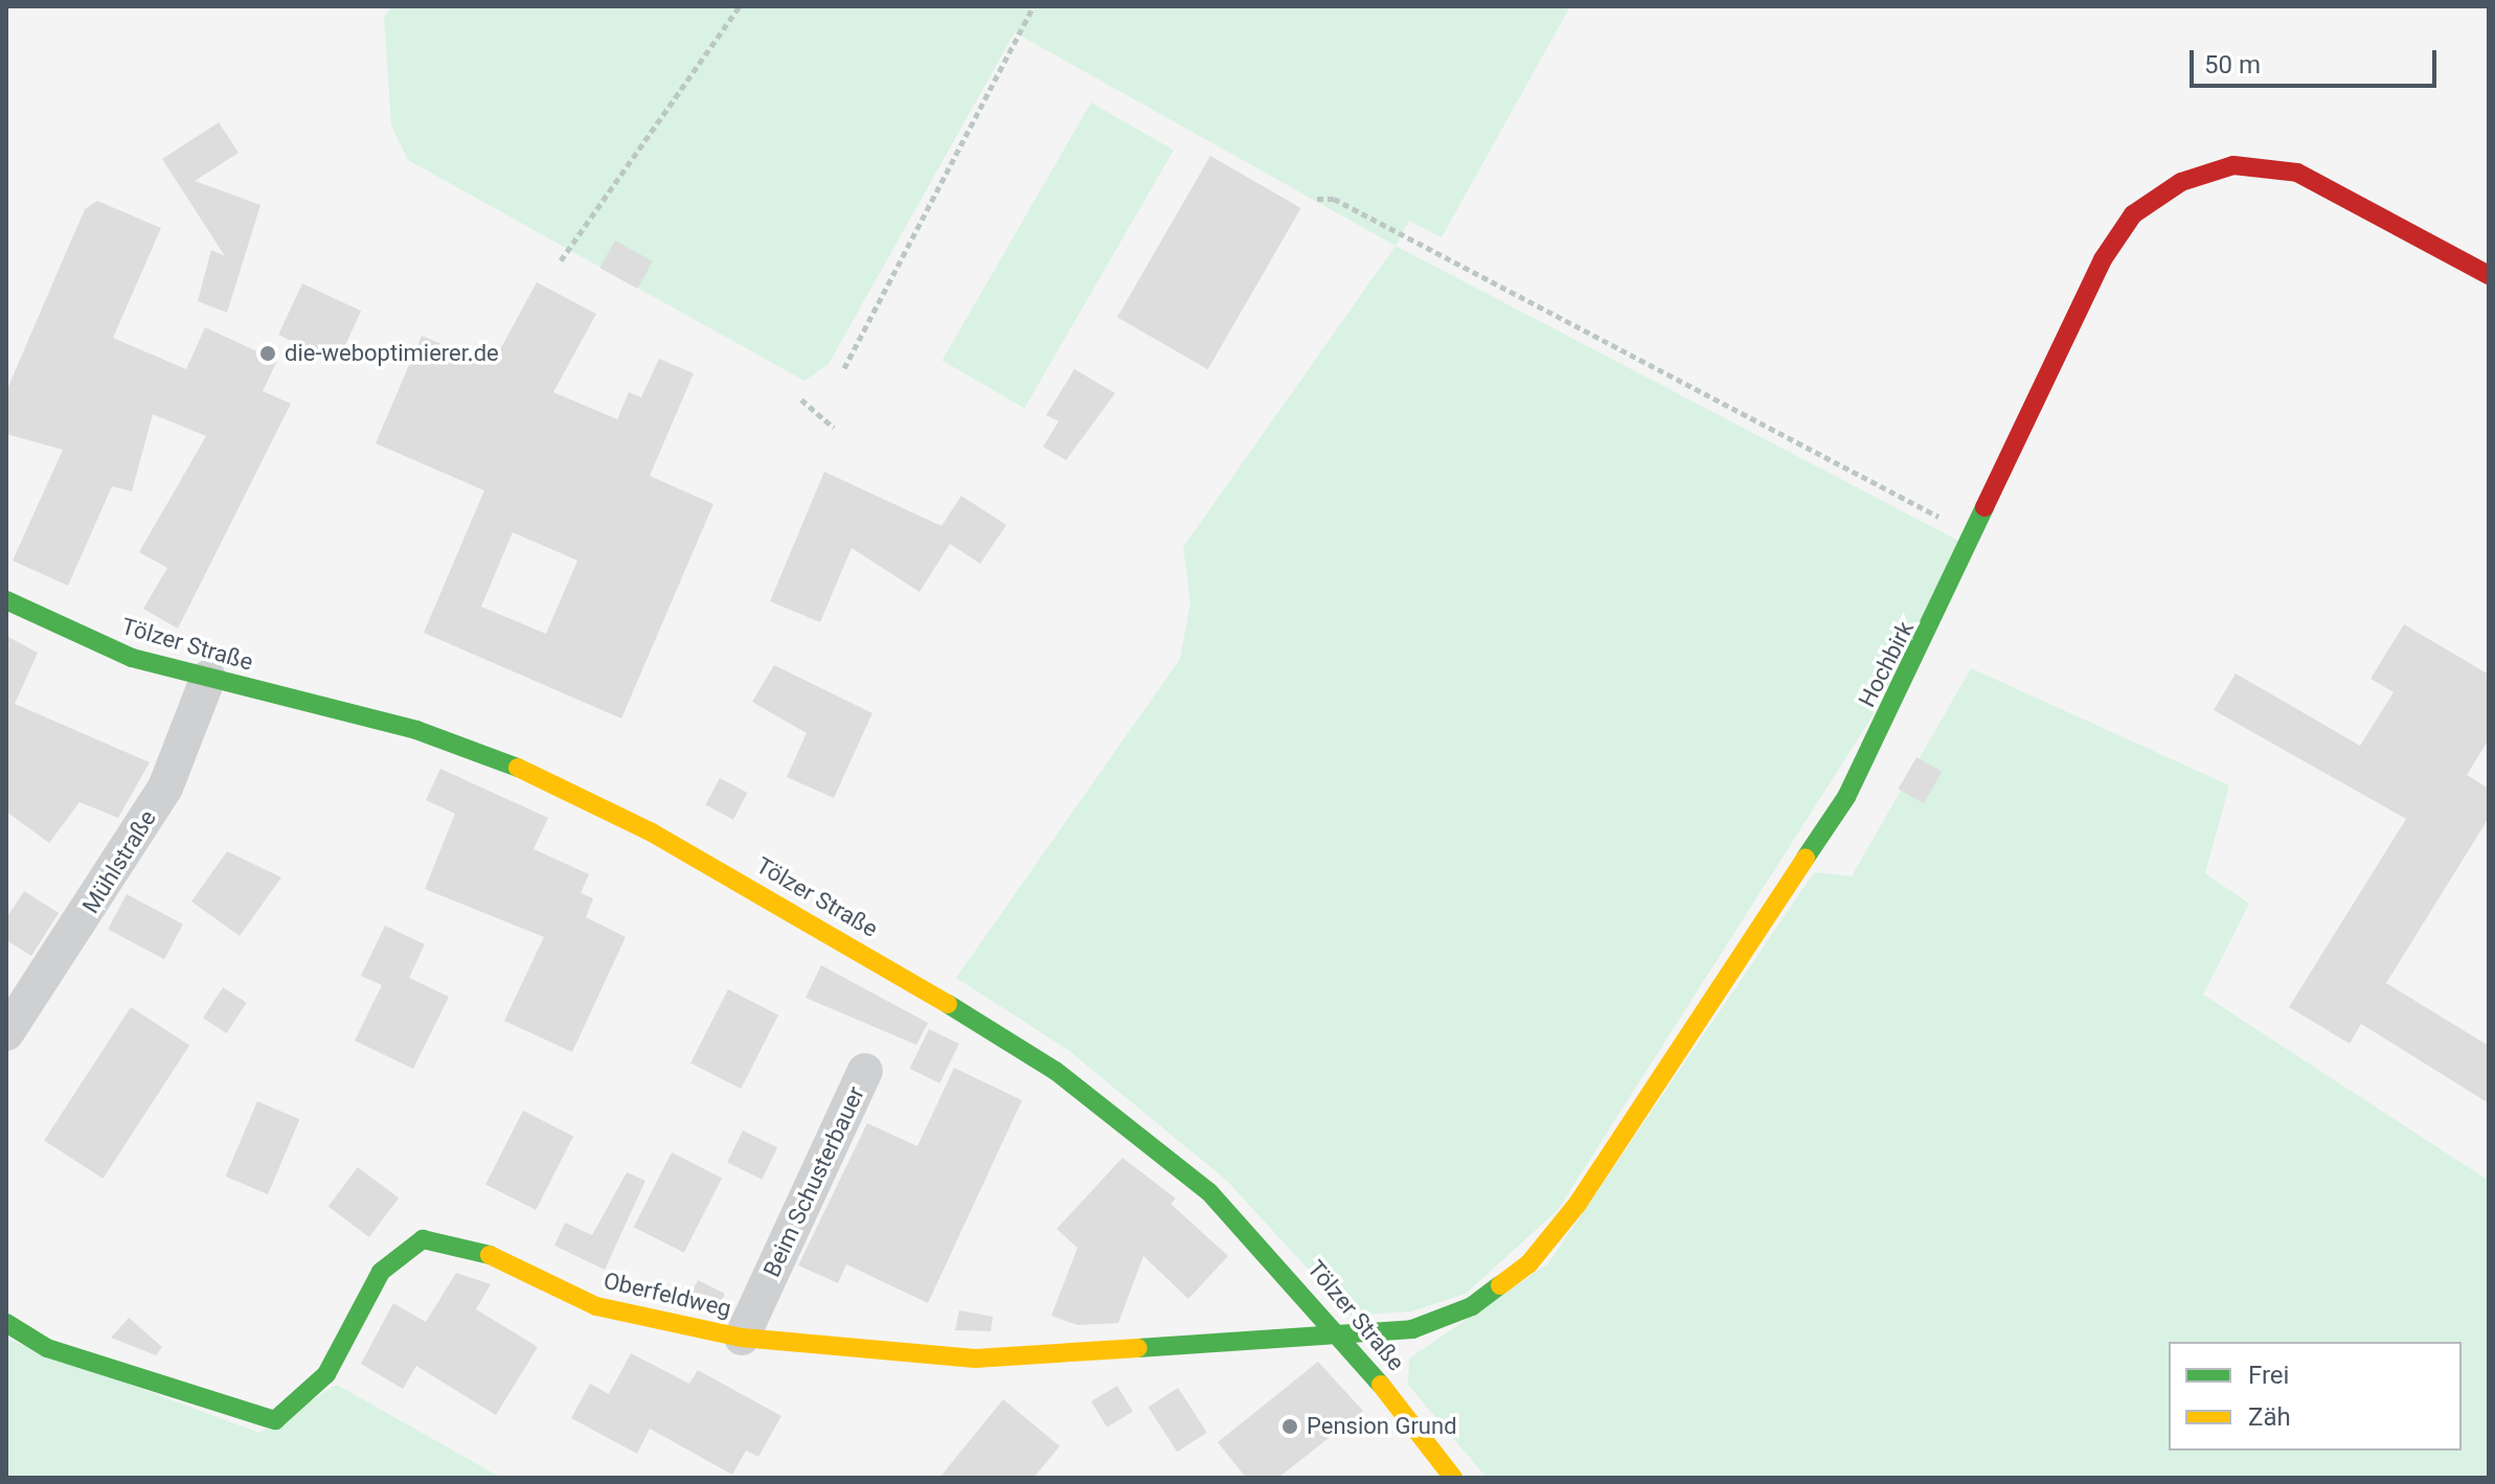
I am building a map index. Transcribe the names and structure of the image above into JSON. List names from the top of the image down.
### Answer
{
  "streets": {
    "street": [
      "Tölzer Straße",
      "Hochbirk",
      "Mühlstraße",
      "Beim Schusterbauer",
      "Oberfeldweg"
    ]
  },
  "crossings": [
    ["Tölzer Straße", "Hochbirk"],
    ["Tölzer Straße", "Mühlstraße"],
    ["Tölzer Straße", "Oberfeldweg"],
    ["Hochbirk", "Oberfeldweg"],
    ["Beim Schusterbauer", "Oberfeldweg"]
  ],
  "places": ["die-weboptimierer.de", "Pension Grund"],
  "legend": ["Frei", "Zäh"],
  "scale_bar": "50 m"
}
